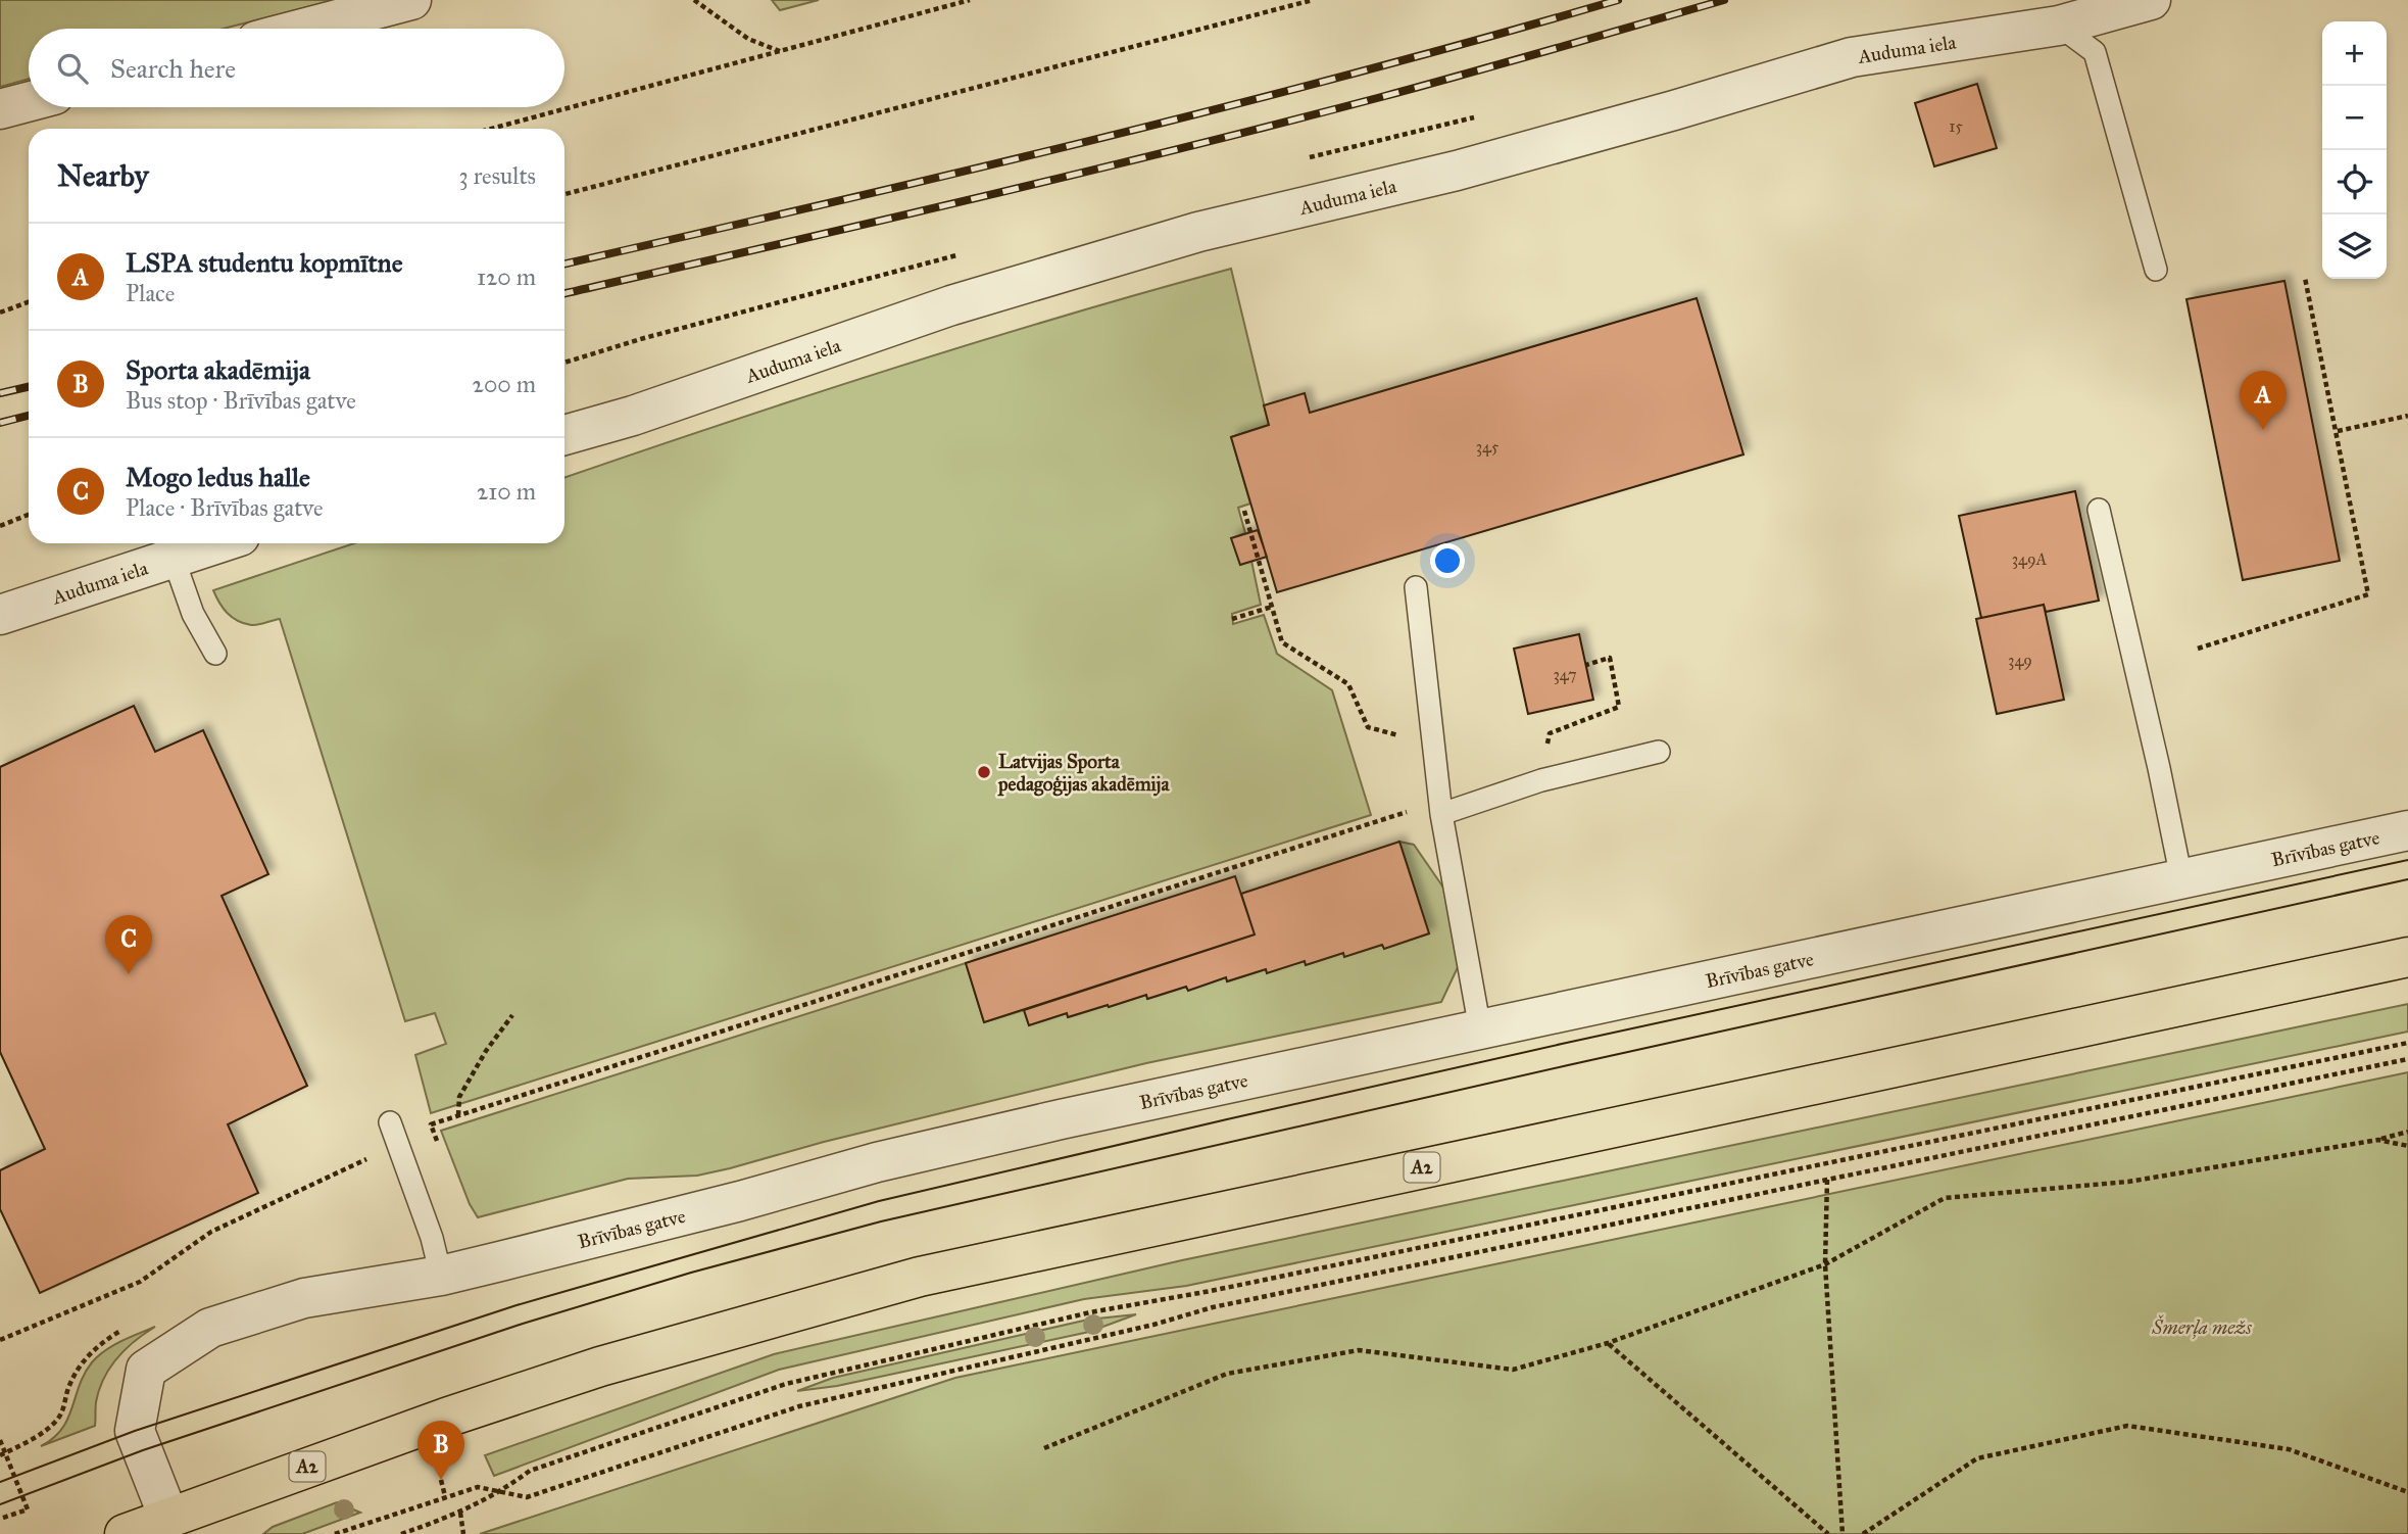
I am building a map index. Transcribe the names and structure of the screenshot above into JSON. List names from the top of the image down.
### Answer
{
  "streets": {
    "highway": ["A2"],
    "street": ["Auduma iela", "Brīvības gatve"]
  },
  "crossings": [
    ["Brīvības gatve", "A2"]
  ],
  "parks": ["Šmerļa mežs"],
  "places": ["Latvijas Sporta pedagoģijas akadēmija"],
  "house_numbers": [
    "15",
    "345",
    "349A",
    "349",
    "347"
  ],
  "page": {
    "map_buttons": ["+", "−"],
    "search": "Search here",
    "heading": ["Nearby", "3 results"],
    "list": [
      {
        "mark": "A",
        "name": "LSPA studentu kopmītne",
        "note": "Place",
        "value": "120 m"
      },
      {
        "mark": "B",
        "name": "Sporta akadēmija",
        "note": "Bus stop · Brīvības gatve",
        "value": "200 m"
      },
      {
        "mark": "C",
        "name": "Mogo ledus halle",
        "note": "Place · Brīvības gatve",
        "value": "210 m"
      }
    ],
    "pins": ["A", "C", "B"]
  }
}
